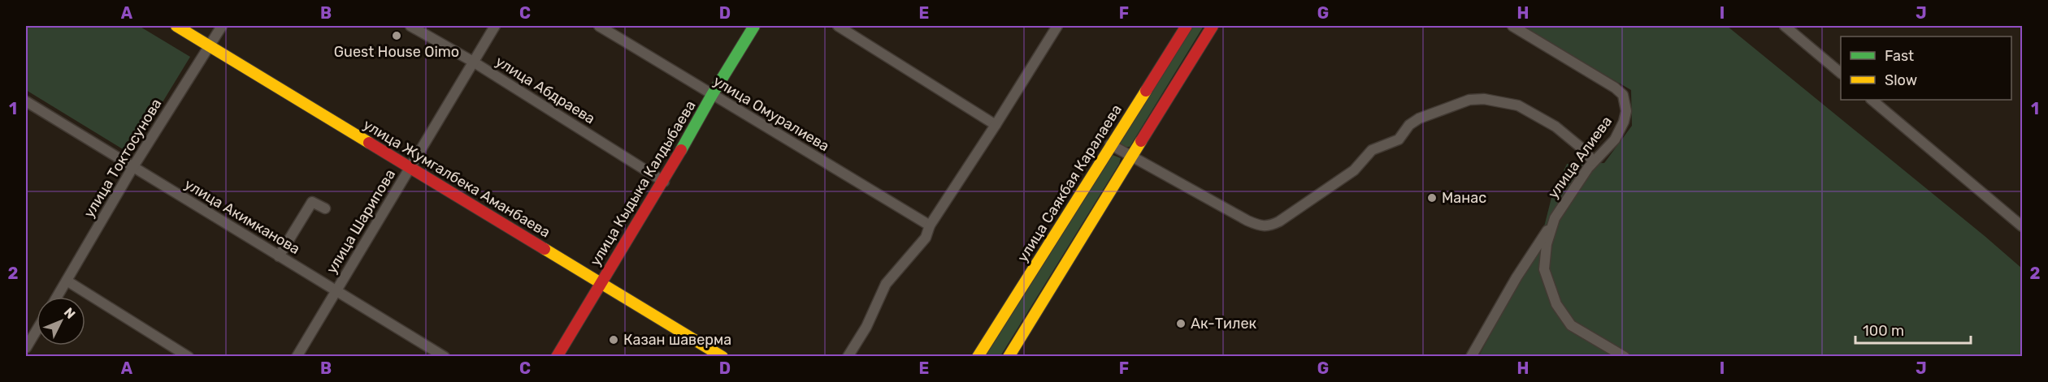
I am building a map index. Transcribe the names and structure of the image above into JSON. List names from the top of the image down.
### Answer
{
  "streets": {
    "street": [
      "улица Абдраева",
      "улица Омуралиева",
      "улица Алиева",
      "улица Токтосунова",
      "улица Жумгалбека Аманбаева",
      "улица Кыдыка Калдыбаева",
      "улица Саякбая Каралаева",
      "улица Акимканова",
      "улица Шарипова"
    ]
  },
  "crossings": [
    ["улица Абдраева", "улица Кыдыка Калдыбаева"],
    ["улица Абдраева", "улица Шарипова"],
    ["улица Омуралиева", "улица Кыдыка Калдыбаева"],
    ["улица Токтосунова", "улица Жумгалбека Аманбаева"],
    ["улица Токтосунова", "улица Акимканова"],
    ["улица Жумгалбека Аманбаева", "улица Кыдыка Калдыбаева"],
    ["улица Жумгалбека Аманбаева", "улица Шарипова"],
    ["улица Акимканова", "улица Шарипова"]
  ],
  "places": [
    "Guest House Oimo",
    "Манас",
    "Ак-Тилек",
    "Казан шаверма"
  ],
  "legend": ["Fast", "Slow"],
  "scale_bar": "100 m",
  "north": "top right",
  "grid": {
    "columns": [
      "A",
      "B",
      "C",
      "D",
      "E",
      "F",
      "G",
      "H",
      "I",
      "J"
    ],
    "rows": ["1", "2"]
  }
}
